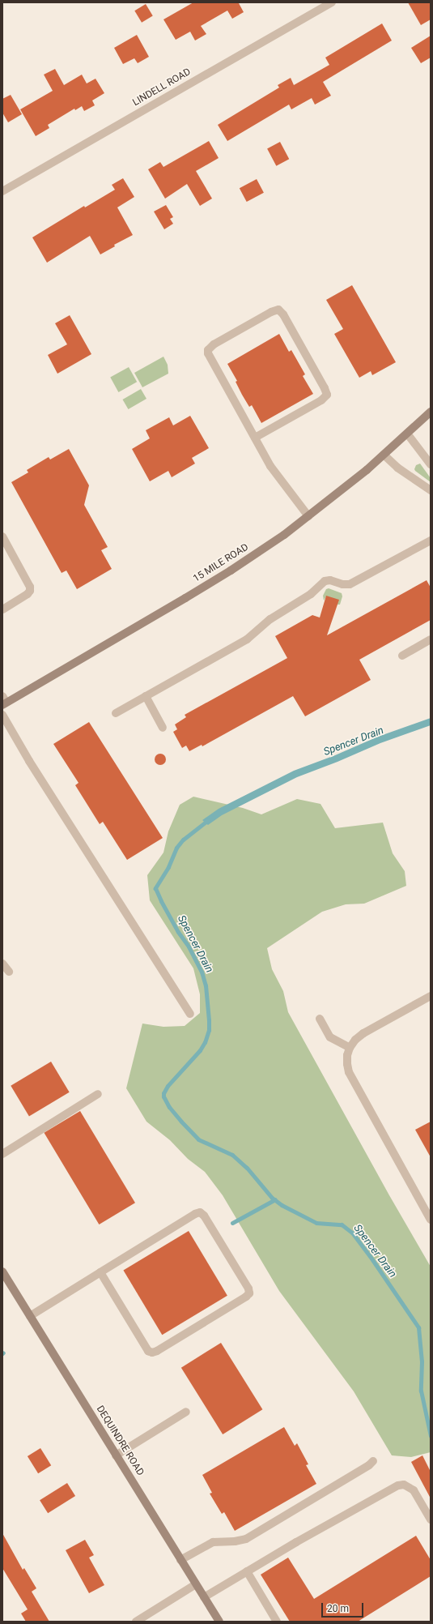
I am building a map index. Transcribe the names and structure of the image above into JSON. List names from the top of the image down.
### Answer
{
  "streets": {
    "main road": ["15 MILE ROAD", "DEQUINDRE ROAD"],
    "street": ["LINDELL ROAD"]
  },
  "water": ["Spencer Drain"],
  "scale_bar": "20 m"
}
